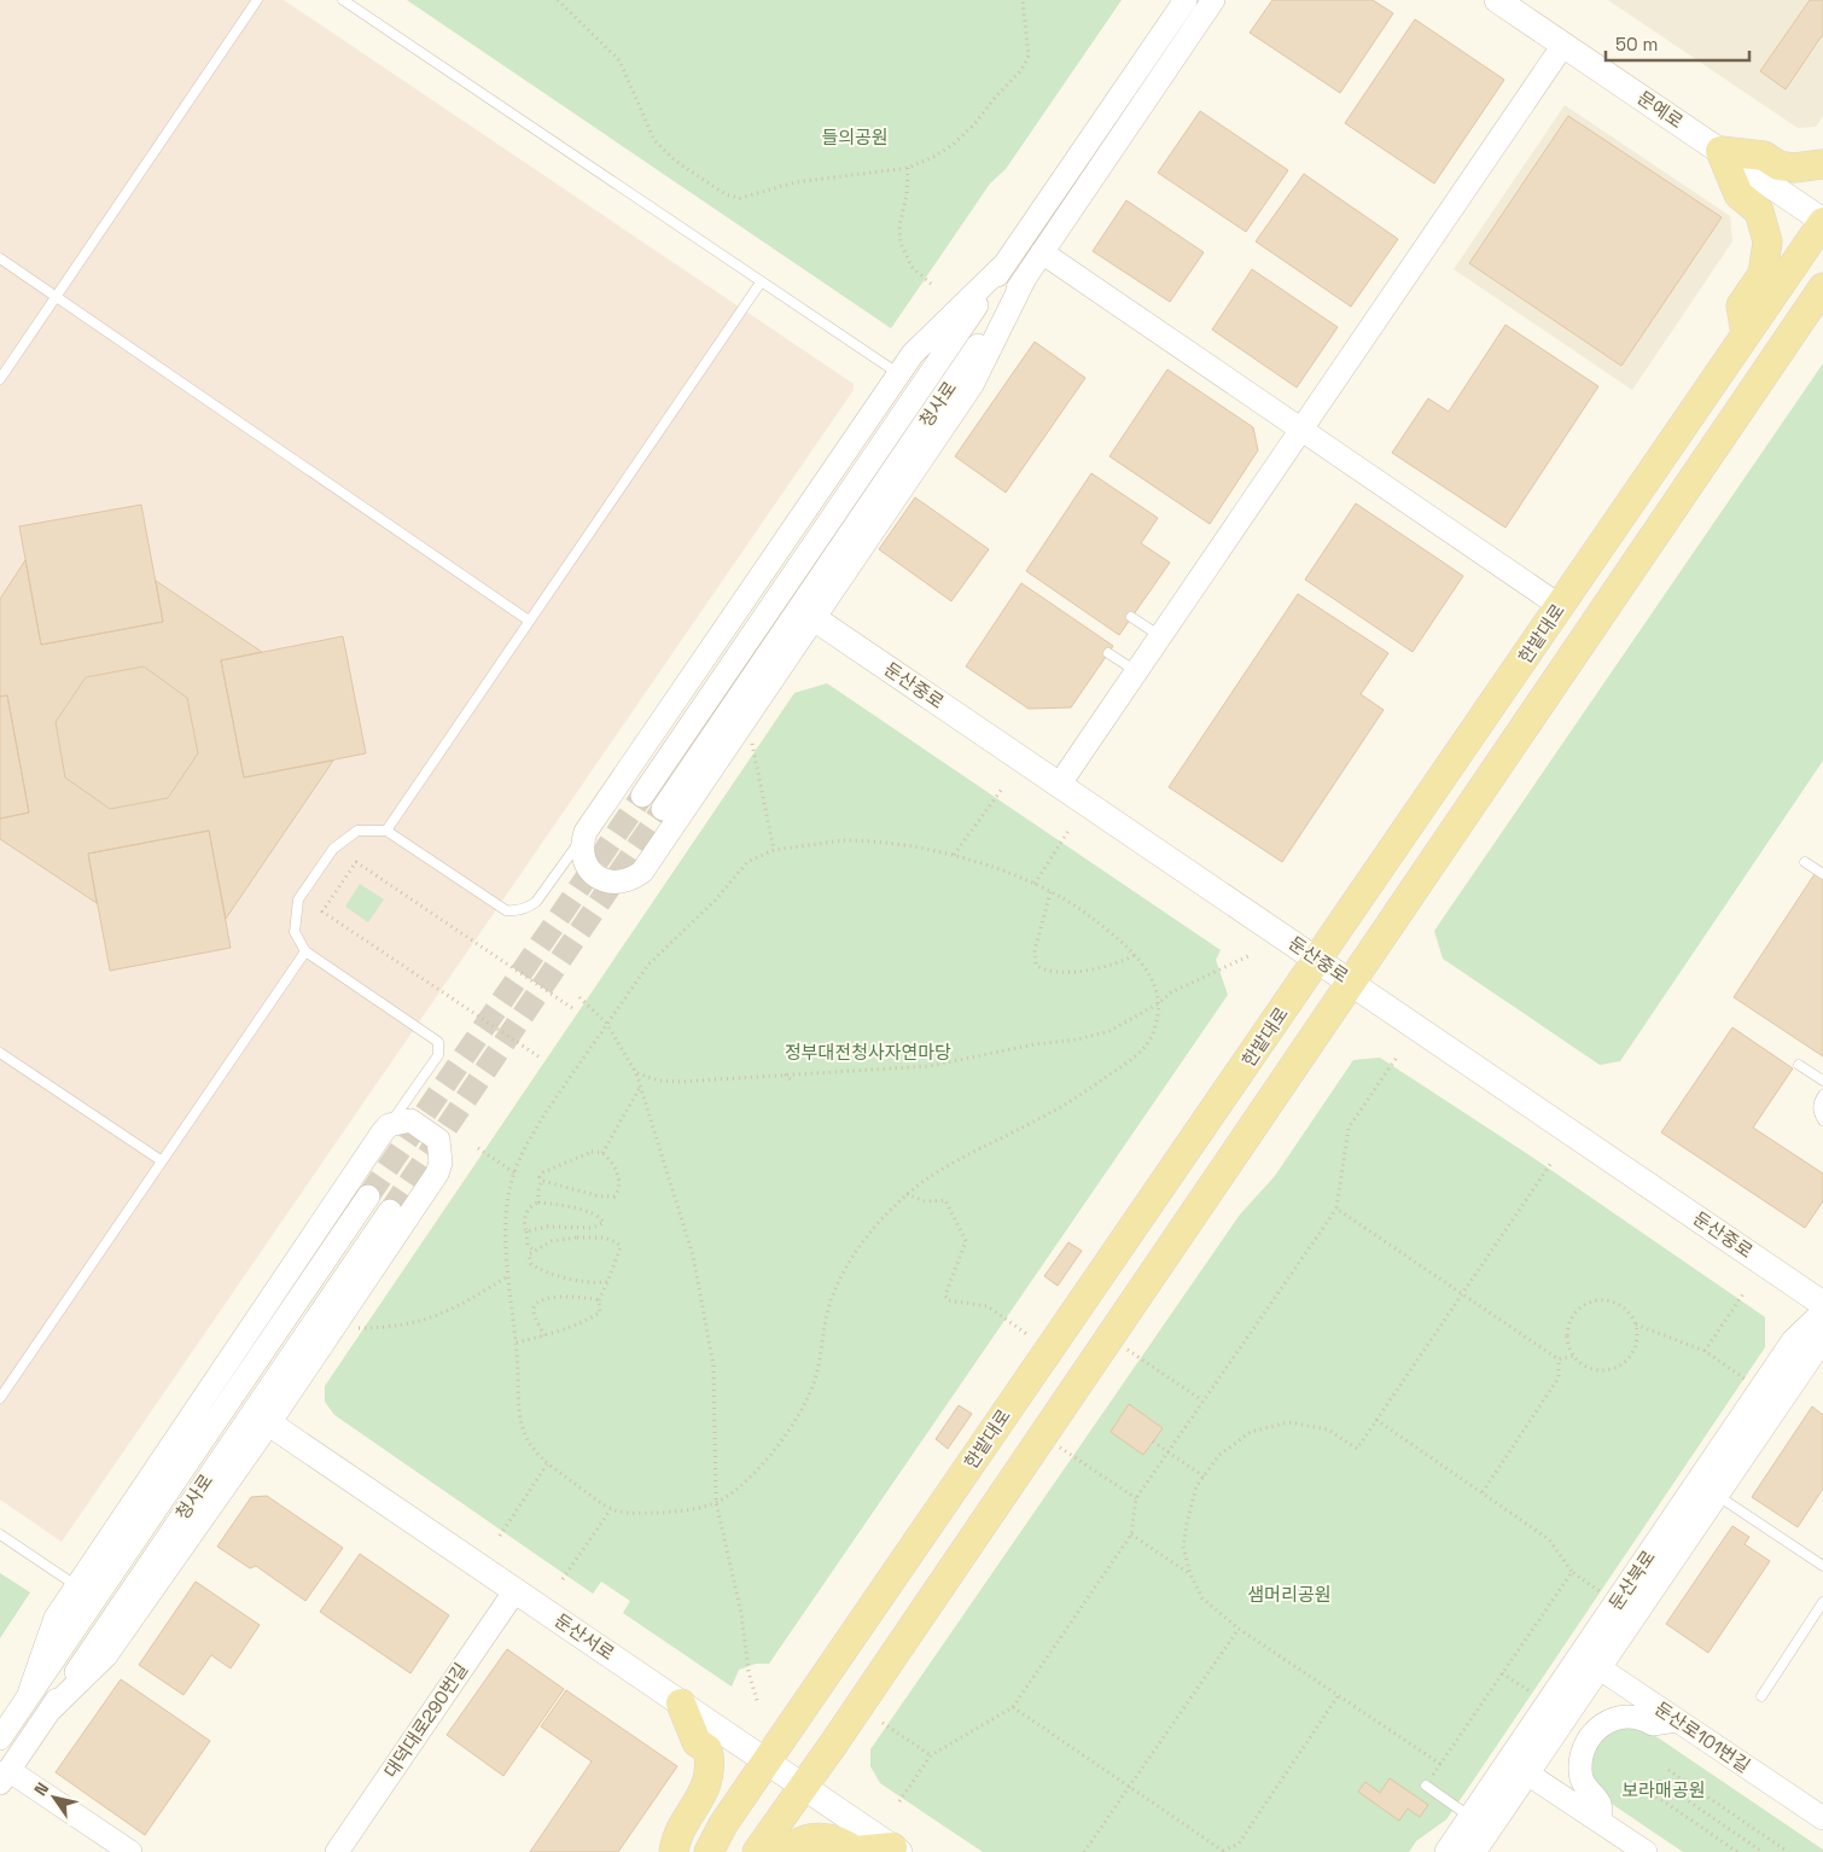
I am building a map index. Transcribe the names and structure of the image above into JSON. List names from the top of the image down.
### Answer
{
  "streets": {
    "main road": [
      "문예로",
      "한밭대로",
      "둔산중로",
      "둔산북로",
      "둔산서로"
    ],
    "street": ["청사로", "대덕대로290번길", "둔산로101번길"]
  },
  "crossings": [
    ["문예로", "한밭대로"],
    ["한밭대로", "둔산중로"],
    ["한밭대로", "둔산서로"],
    ["둔산북로", "둔산로101번길"],
    ["둔산서로", "대덕대로290번길"]
  ],
  "parks": [
    "들의공원",
    "정부대전청사자연마당",
    "샘머리공원",
    "보라매공원"
  ],
  "scale_bar": "50 m",
  "north": "top left"
}
